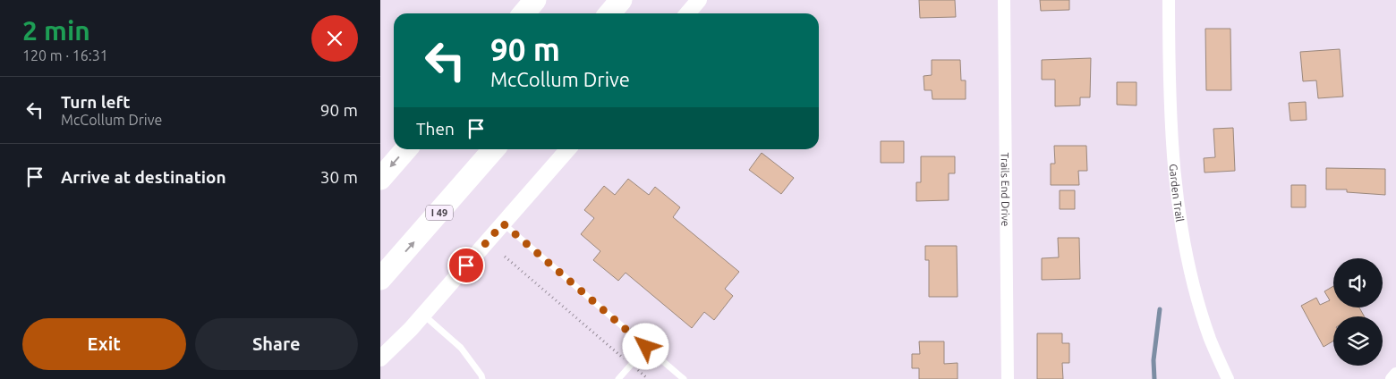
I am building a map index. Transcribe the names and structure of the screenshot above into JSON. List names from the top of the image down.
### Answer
{
  "streets": {
    "highway": ["I 49"],
    "street": ["Trails End Drive", "Garden Trail"]
  },
  "page": {
    "heading": ["2 min", "120 m · 16:31"],
    "turn": ["90 m", "McCollum Drive"],
    "list": [
      {
        "name": "Turn left",
        "note": "McCollum Drive",
        "value": "90 m"
      },
      {
        "name": "Arrive at destination",
        "value": "30 m"
      }
    ],
    "then": "Then",
    "buttons": ["Exit", "Share"]
  }
}
